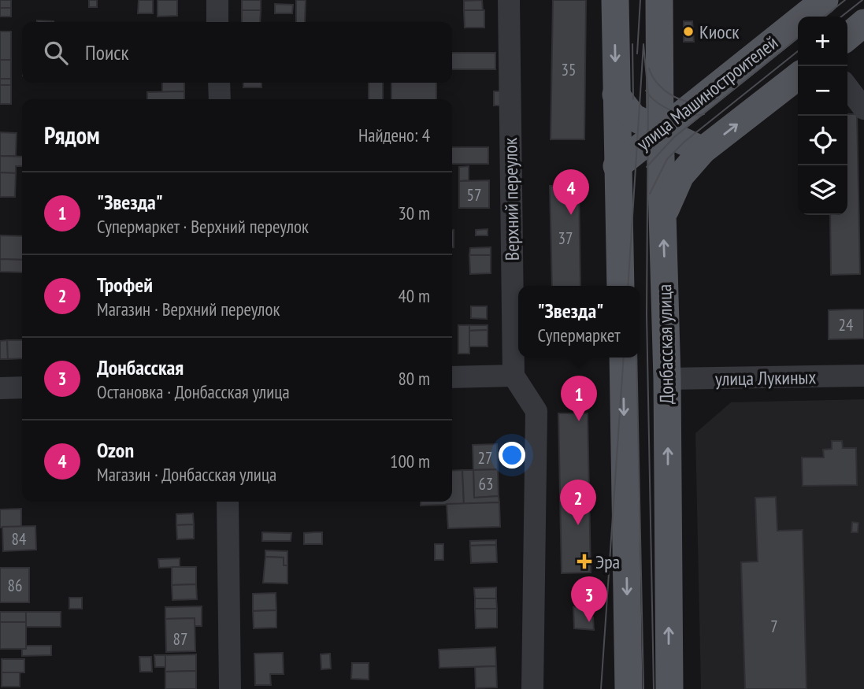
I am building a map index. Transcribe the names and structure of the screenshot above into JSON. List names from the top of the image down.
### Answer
{
  "streets": {
    "main road": ["улица Машиностроителей", "Донбасская улица"],
    "street": ["Верхний переулок", "улица Лукиных"]
  },
  "crossings": [
    ["улица Машиностроителей", "Донбасская улица"],
    ["Донбасская улица", "улица Лукиных"]
  ],
  "places": {
    "other": ["Киоск"],
    "health": ["Эра"]
  },
  "house_numbers": [
    "35",
    "57",
    "37",
    "24",
    "27",
    "63",
    "84",
    "86",
    "7",
    "87"
  ],
  "page": {
    "map_buttons": ["+", "−"],
    "search": "Поиск",
    "heading": ["Рядом", "Найдено: 4"],
    "pins": [
      "4",
      "1",
      "2",
      "3"
    ],
    "list": [
      {
        "mark": "1",
        "name": "\"Звезда\"",
        "note": "Супермаркет · Верхний переулок",
        "value": "30 m"
      },
      {
        "mark": "2",
        "name": "Трофей",
        "note": "Магазин · Верхний переулок",
        "value": "40 m"
      },
      {
        "mark": "3",
        "name": "Донбасская",
        "note": "Остановка · Донбасская улица",
        "value": "80 m"
      },
      {
        "mark": "4",
        "name": "Ozon",
        "note": "Магазин · Донбасская улица",
        "value": "100 m"
      }
    ],
    "popup": ["\"Звезда\"", "Супермаркет"]
  }
}
